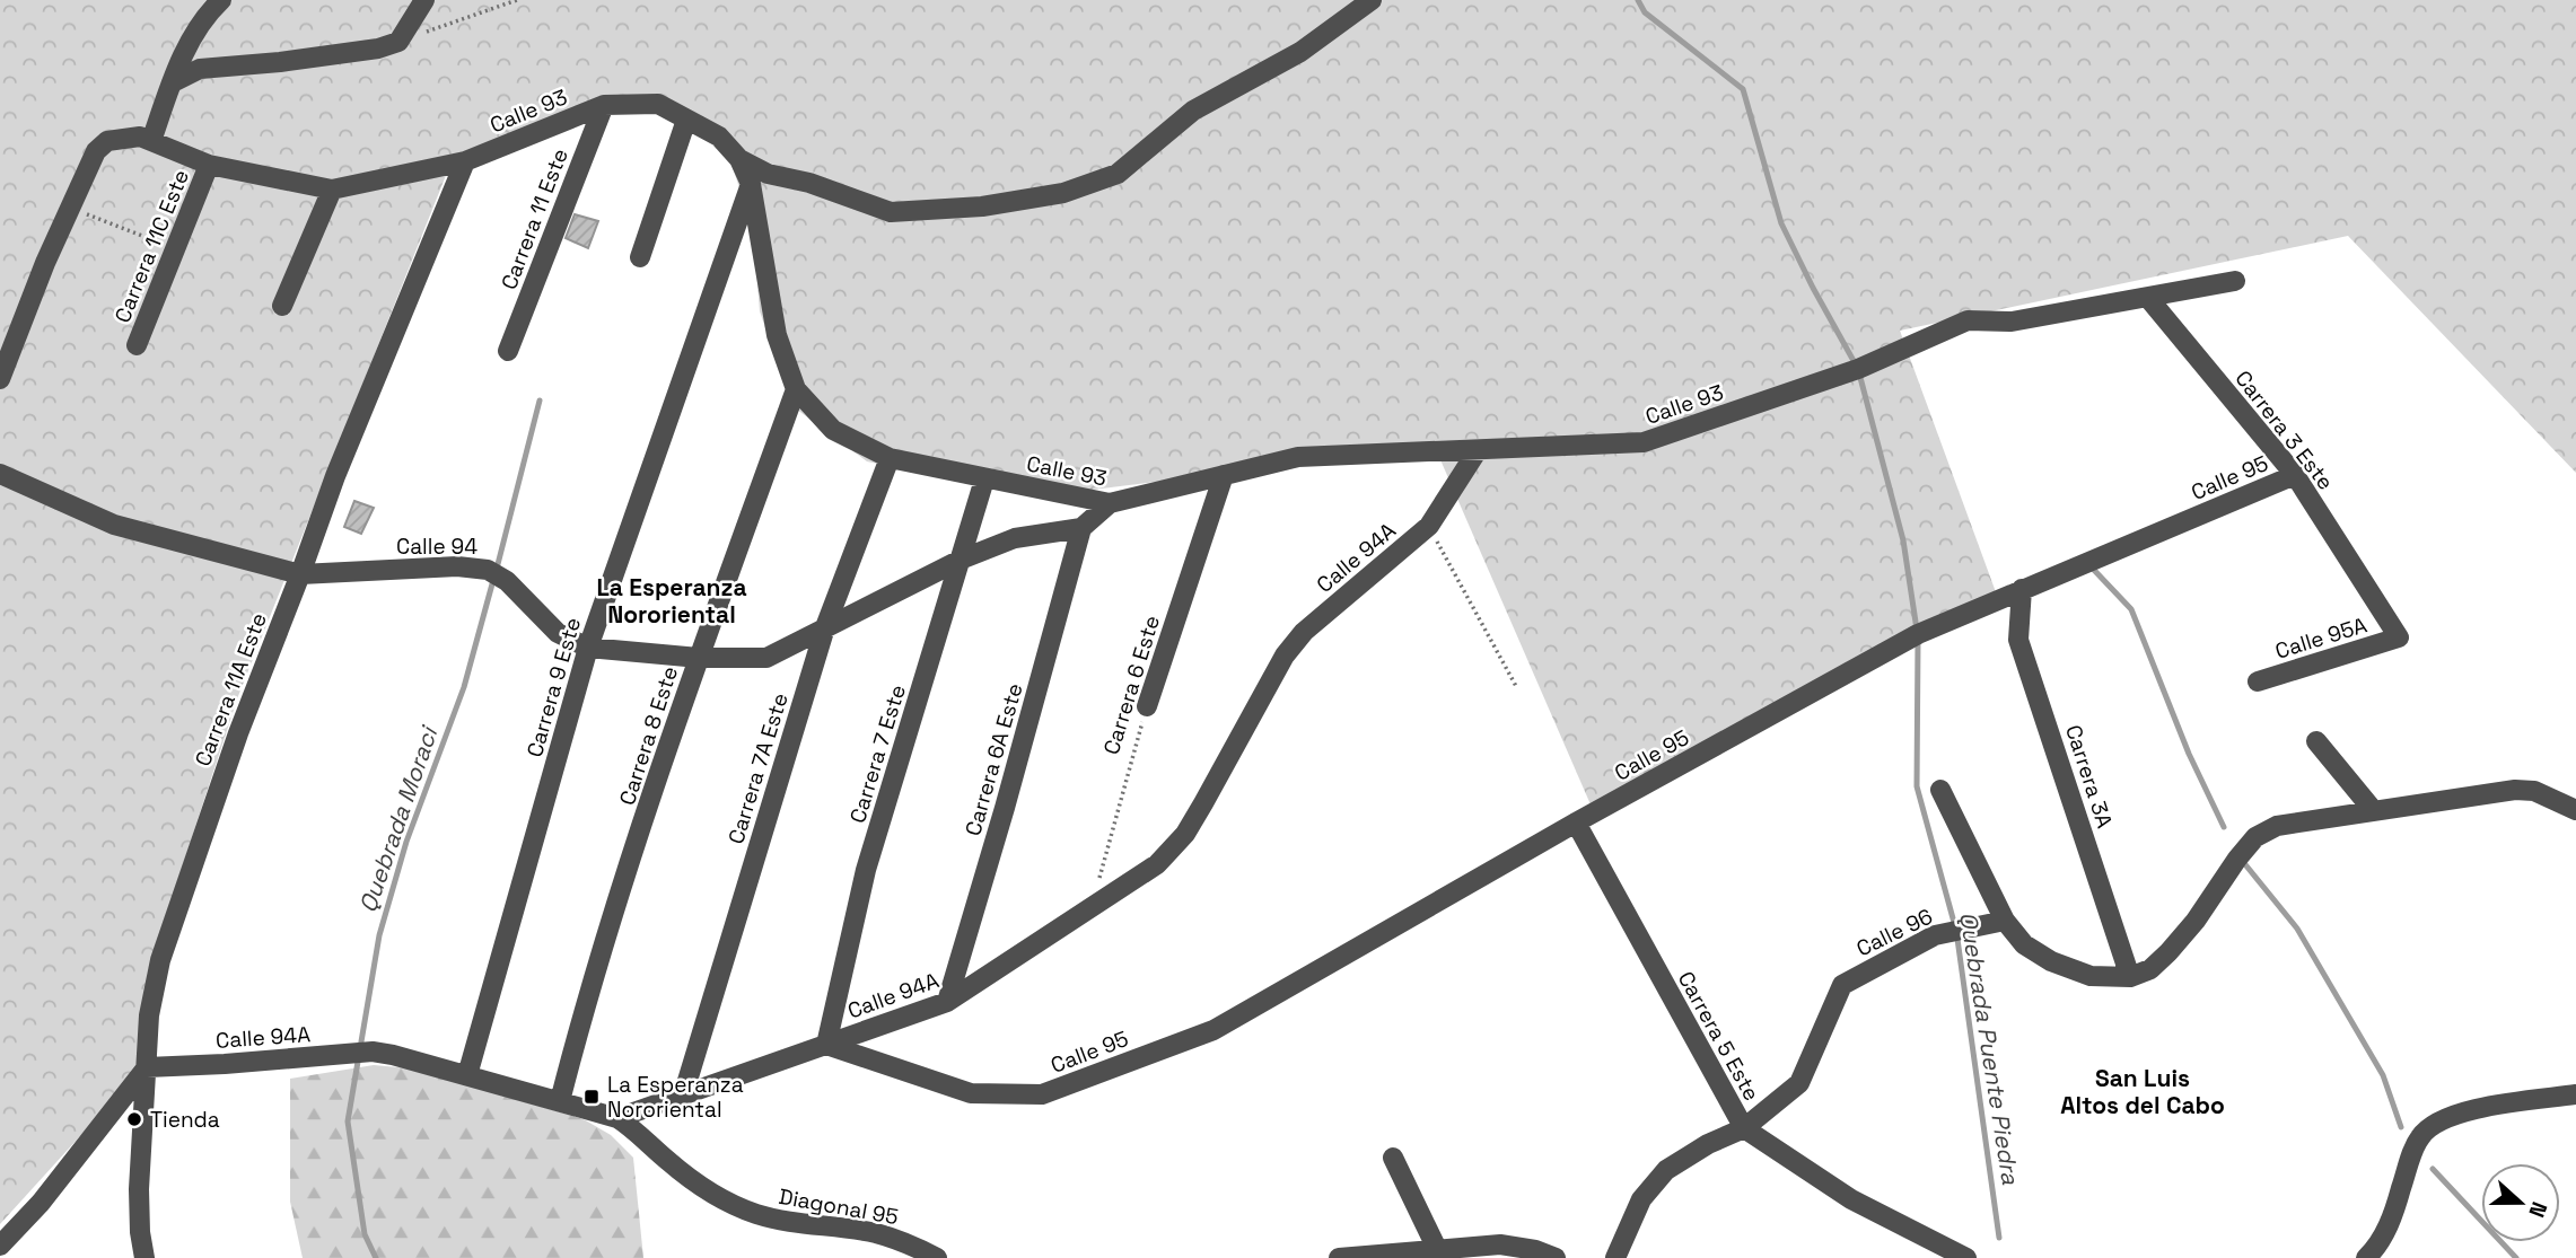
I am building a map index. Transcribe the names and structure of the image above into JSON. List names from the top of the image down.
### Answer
{
  "streets": {
    "street": [
      "Calle 93",
      "Carrera 11 Este",
      "Carrera 11C Este",
      "Carrera 3 Este",
      "Calle 95",
      "Calle 94",
      "Calle 94A",
      "Calle 95A",
      "Carrera 6 Este",
      "Carrera 9 Este",
      "Carrera 11A Este",
      "Carrera 8 Este",
      "Carrera 7 Este",
      "Carrera 6A Este",
      "Carrera 7A Este",
      "Carrera 3A",
      "Calle 96",
      "Carrera 5 Este",
      "Diagonal 95"
    ]
  },
  "crossings": [
    ["Calle 93", "Carrera 11 Este"],
    ["Calle 93", "Carrera 11C Este"],
    ["Calle 93", "Carrera 3 Este"],
    ["Calle 93", "Calle 94A"],
    ["Calle 93", "Carrera 6 Este"],
    ["Calle 93", "Carrera 9 Este"],
    ["Calle 93", "Carrera 11A Este"],
    ["Calle 93", "Carrera 8 Este"],
    ["Calle 93", "Carrera 7 Este"],
    ["Calle 93", "Carrera 7A Este"],
    ["Carrera 3 Este", "Calle 95"],
    ["Carrera 3 Este", "Calle 95A"],
    ["Calle 95", "Calle 94A"],
    ["Calle 95", "Carrera 7 Este"],
    ["Calle 95", "Carrera 3A"],
    ["Calle 95", "Carrera 5 Este"],
    ["Calle 94", "Carrera 9 Este"],
    ["Calle 94", "Carrera 11A Este"],
    ["Calle 94", "Carrera 8 Este"],
    ["Calle 94", "Carrera 7 Este"],
    ["Calle 94", "Carrera 6A Este"],
    ["Calle 94", "Carrera 7A Este"],
    ["Calle 94A", "Carrera 6 Este"],
    ["Calle 94A", "Carrera 9 Este"],
    ["Calle 94A", "Carrera 11A Este"],
    ["Calle 94A", "Carrera 8 Este"],
    ["Calle 94A", "Carrera 7 Este"],
    ["Calle 94A", "Carrera 6A Este"],
    ["Calle 94A", "Carrera 7A Este"],
    ["Calle 94A", "Diagonal 95"],
    ["Calle 96", "Carrera 5 Este"]
  ],
  "districts": ["La Esperanza Nororiental", "San Luis Altos del Cabo"],
  "water": ["Quebrada Moraci", "Quebrada Puente Piedra"],
  "places": {
    "transit": ["La Esperanza Nororiental"],
    "other": ["Tienda"]
  },
  "north": "right"
}
